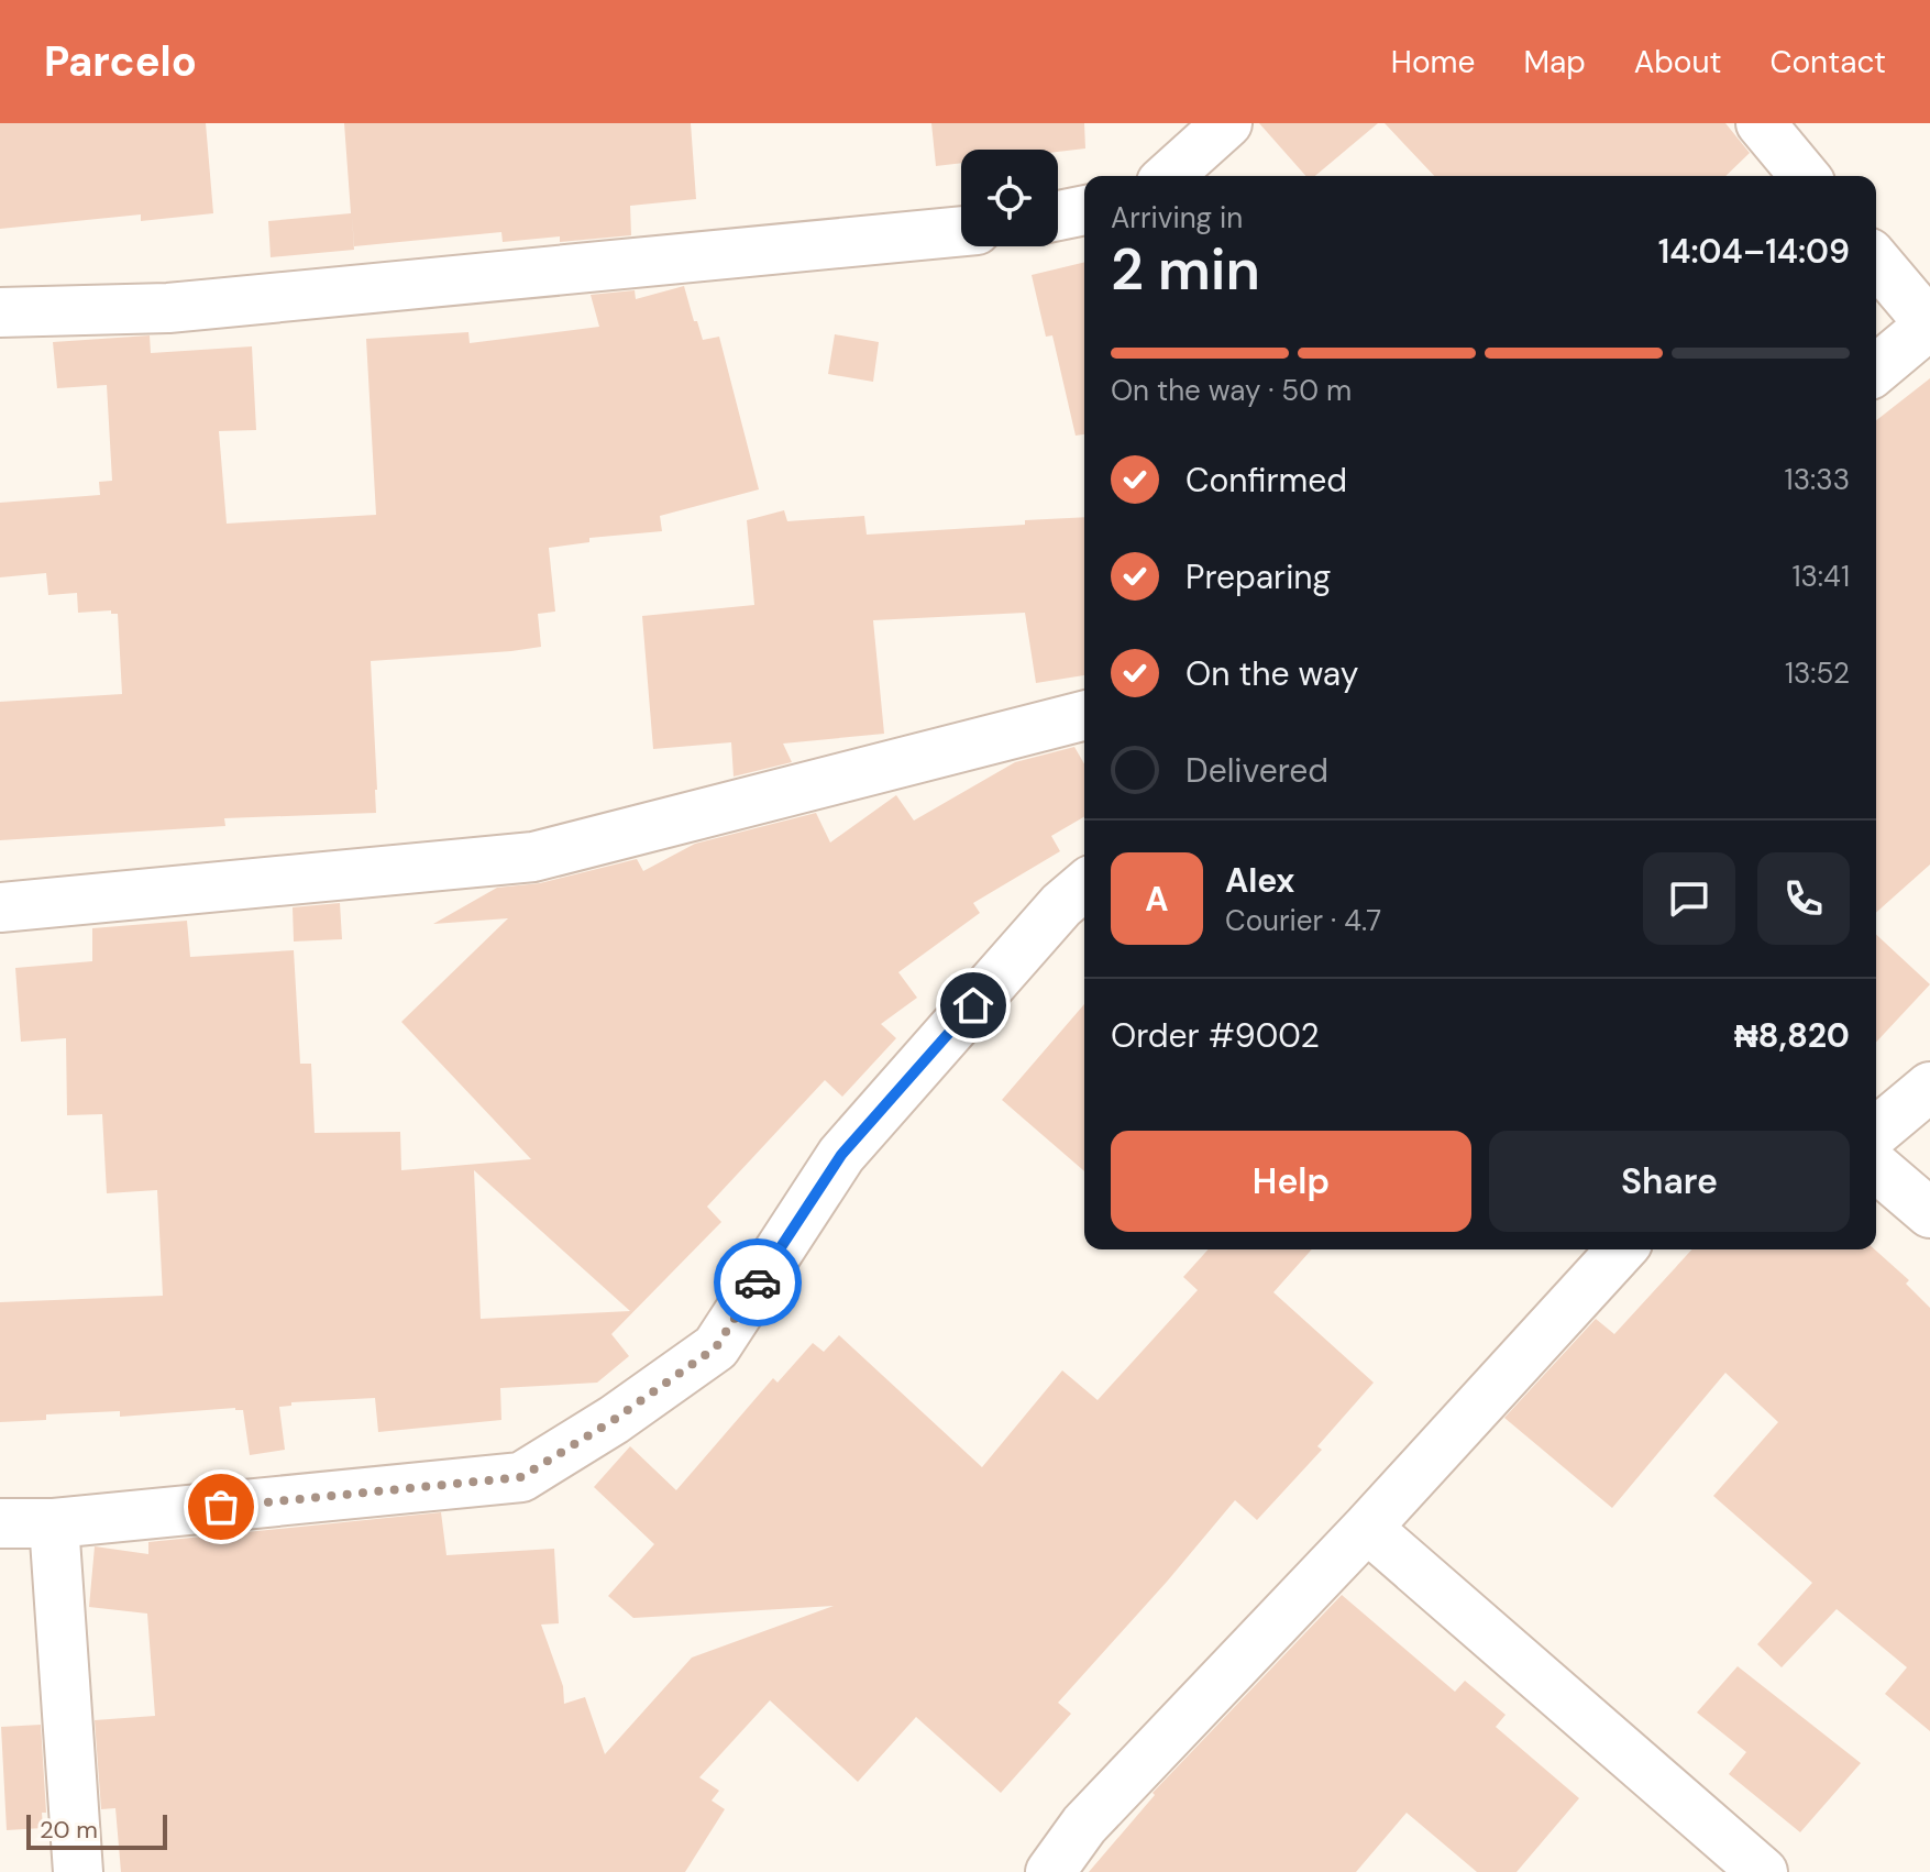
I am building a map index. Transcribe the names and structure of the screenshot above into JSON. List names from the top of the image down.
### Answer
{
  "scale_bar": "20 m",
  "page": {
    "header": "Parcelo",
    "nav": [
      "Home",
      "Map",
      "About",
      "Contact"
    ],
    "heading": ["2 min", "Arriving in", "14:04–14:09"],
    "panel": [
      "Alex",
      "Courier · 4.7",
      "Order #9002",
      "₦8,820"
    ],
    "bar": "On the way · 50 m",
    "list": [
      ["Confirmed", "13:33"],
      ["Preparing", "13:41"],
      ["On the way", "13:52"],
      "Delivered"
    ],
    "round": "A",
    "buttons": ["Help", "Share"],
    "scale": "20 m"
  }
}
